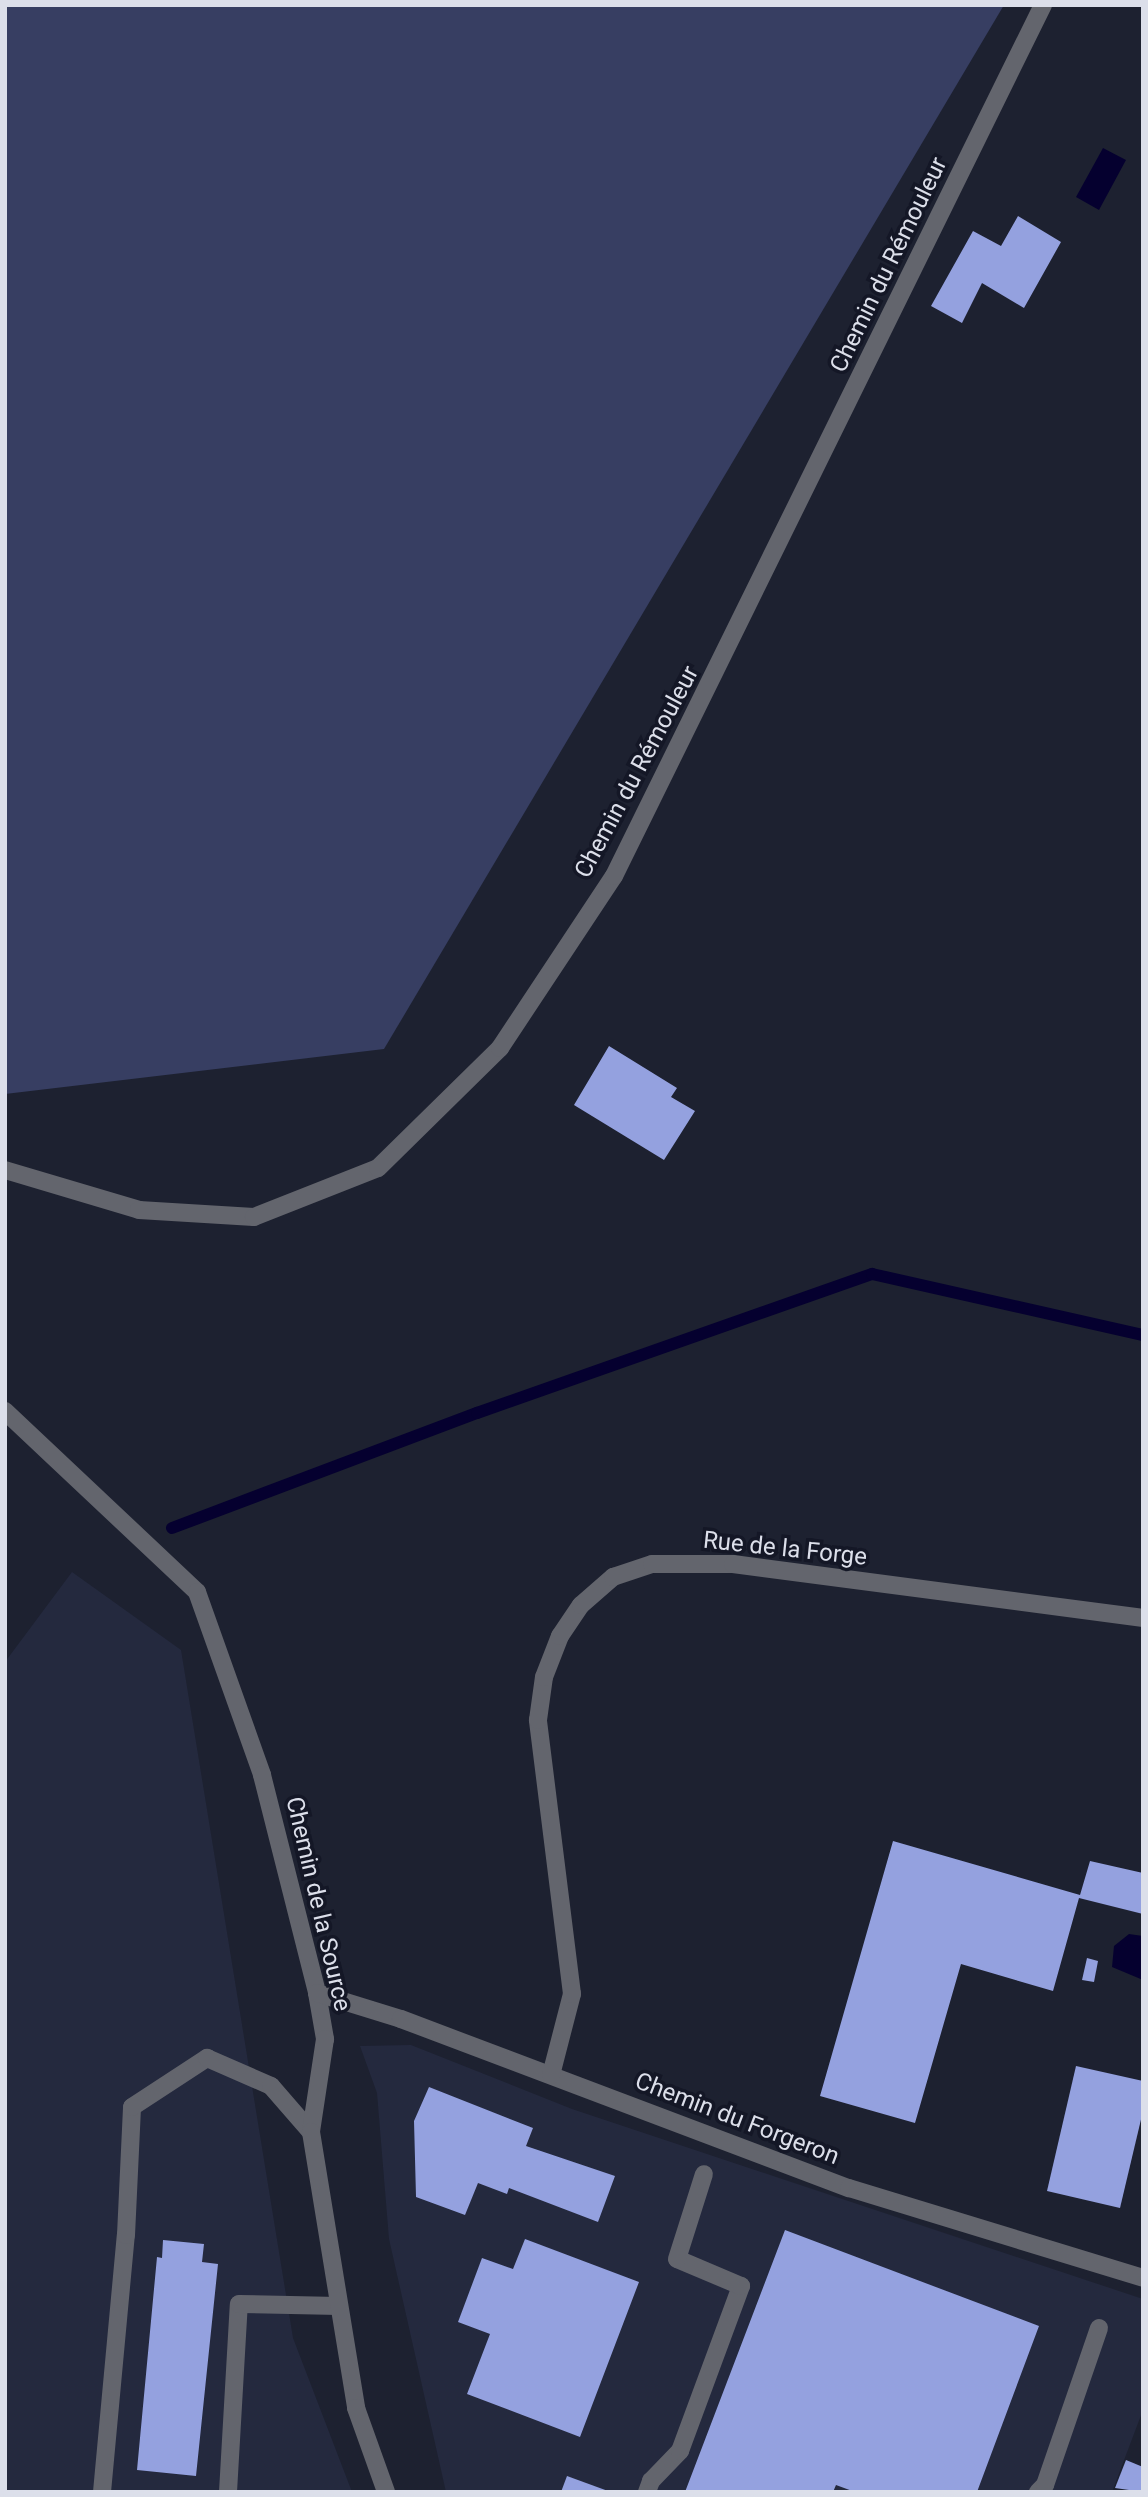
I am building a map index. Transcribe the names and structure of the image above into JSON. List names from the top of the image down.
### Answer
{
  "streets": {
    "street": [
      "Chemin du Rémouleur",
      "Rue de la Forge",
      "Chemin de la Source",
      "Chemin du Forgeron"
    ]
  },
  "crossings": [
    ["Rue de la Forge", "Chemin du Forgeron"],
    ["Chemin de la Source", "Chemin du Forgeron"]
  ]
}
